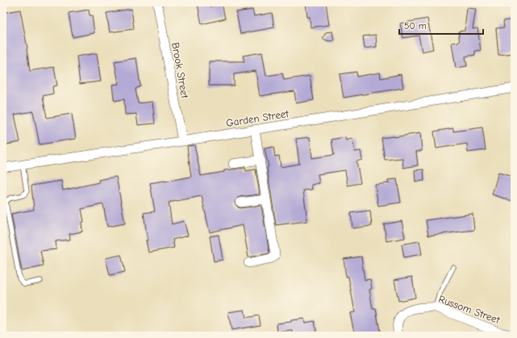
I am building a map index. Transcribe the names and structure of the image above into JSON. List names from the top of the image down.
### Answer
{
  "streets": {
    "street": ["Brook Street", "Garden Street", "Russom Street"]
  },
  "crossings": [
    ["Brook Street", "Garden Street"]
  ],
  "scale_bar": "50 m"
}
